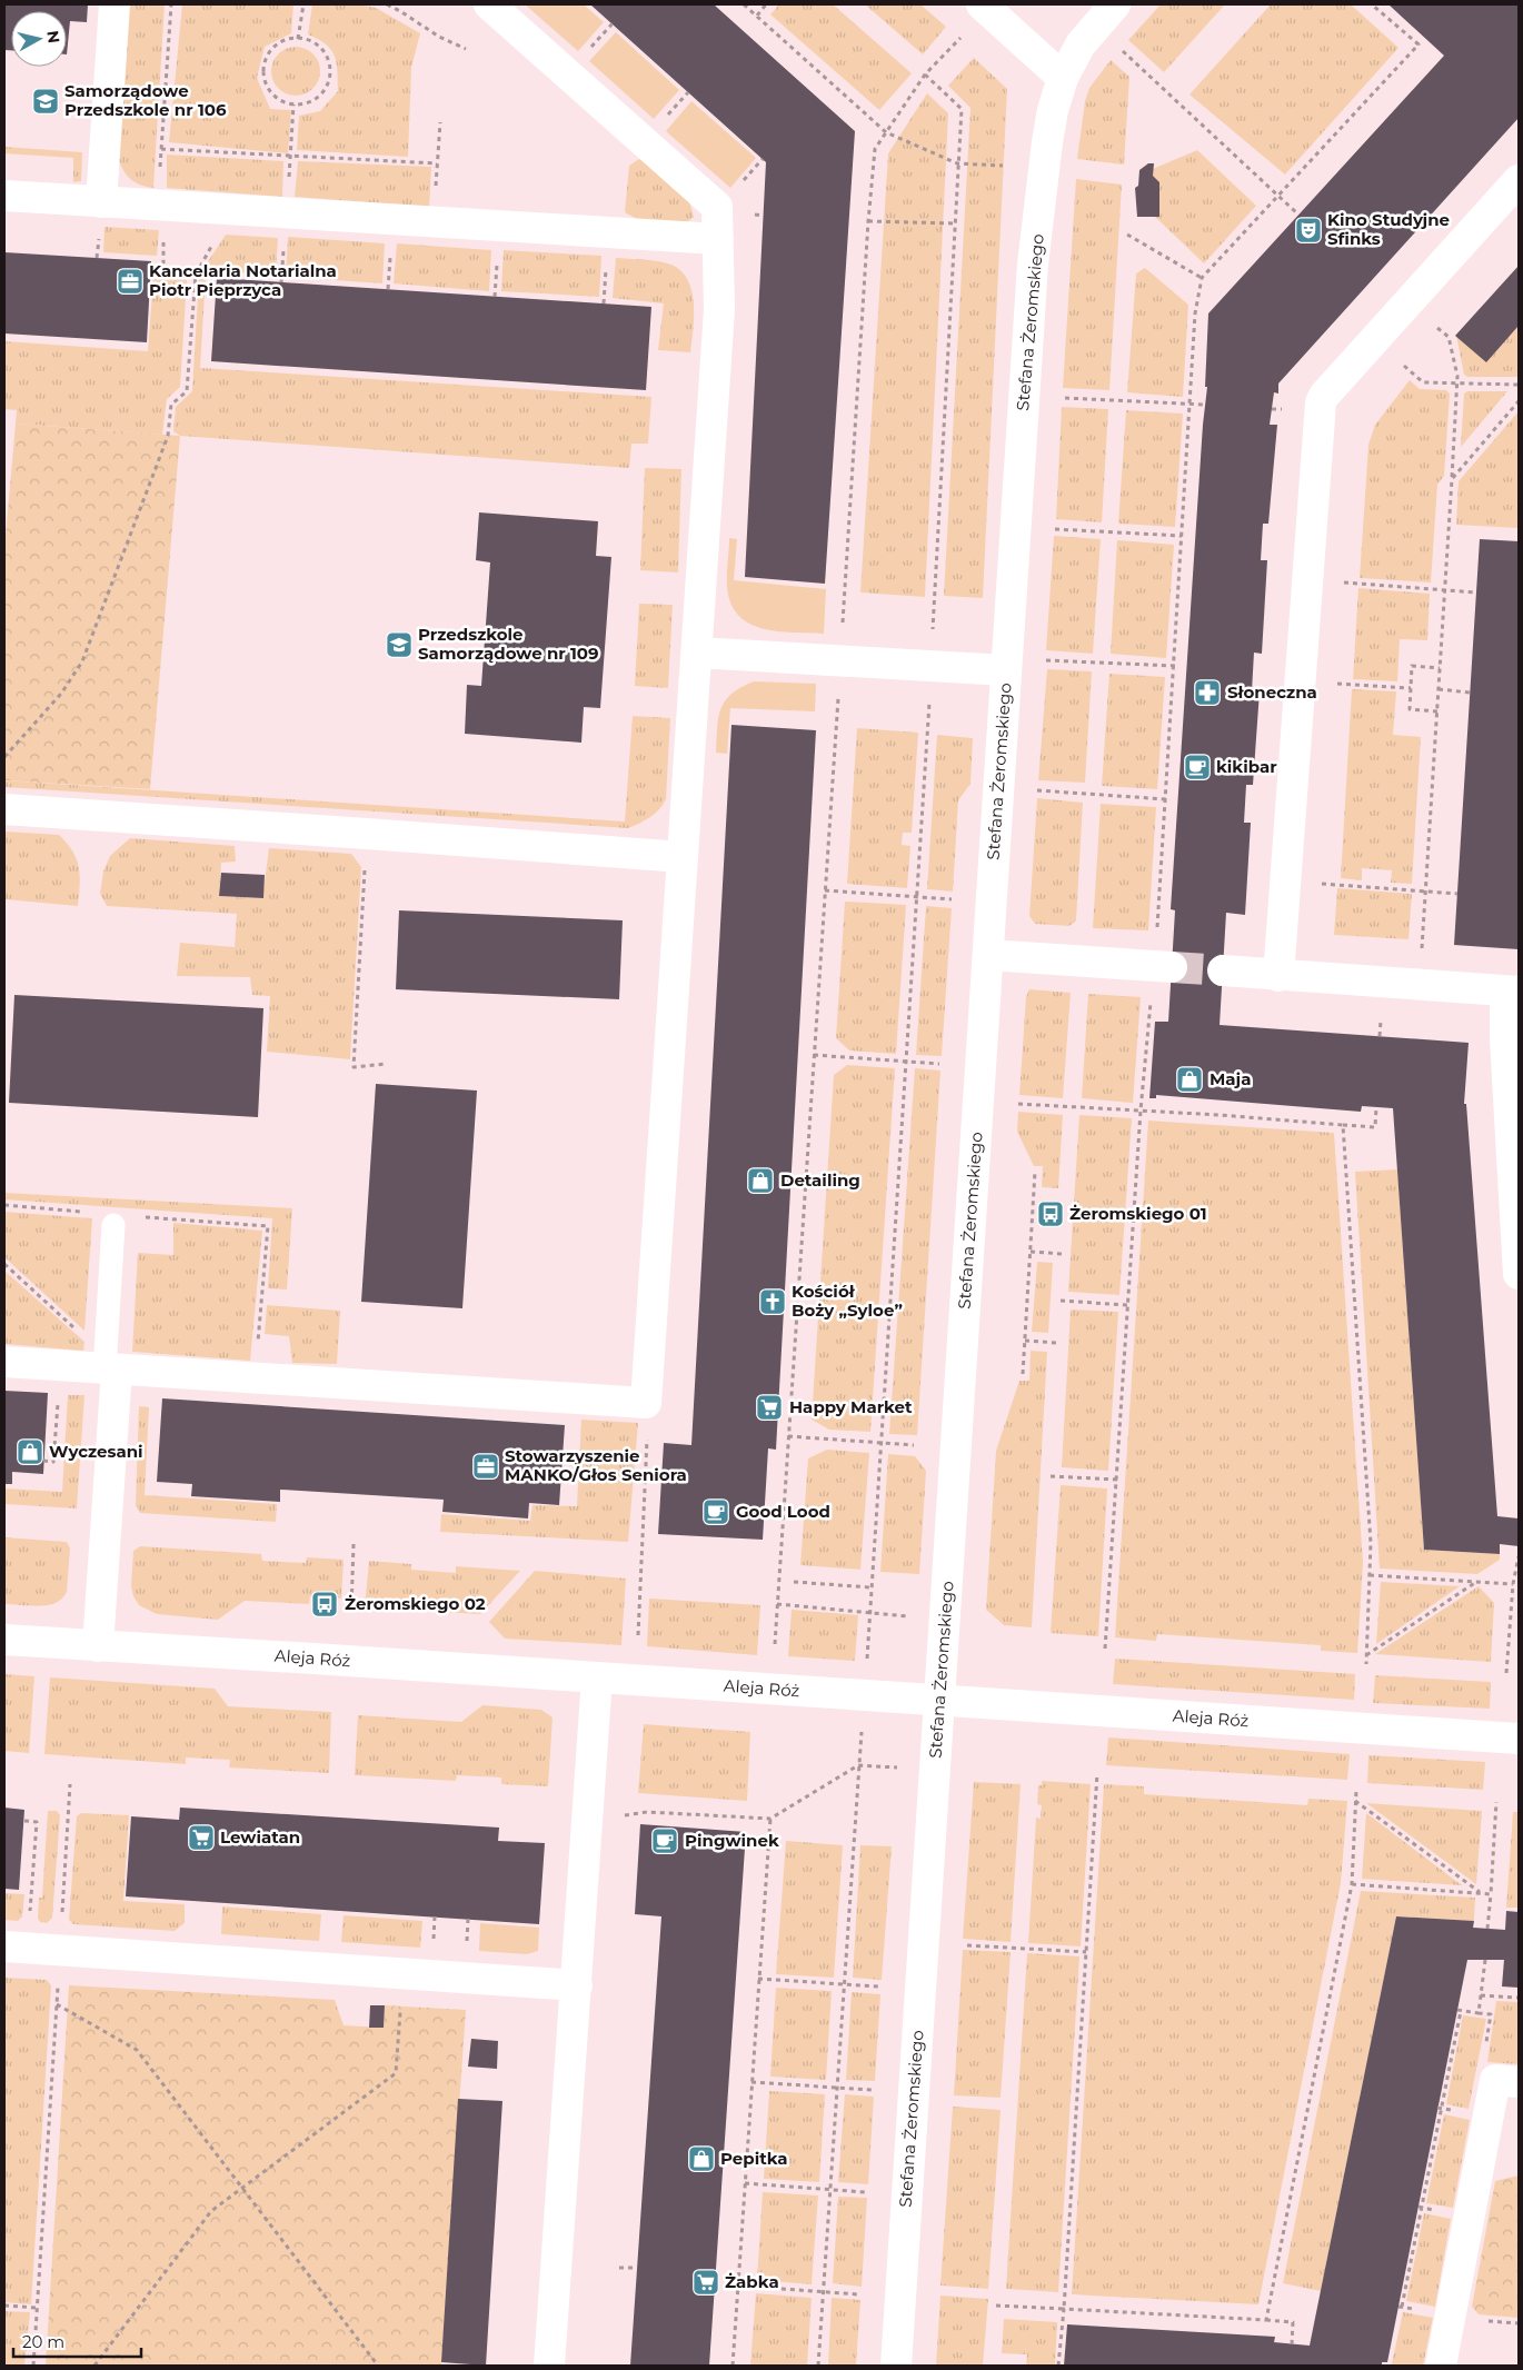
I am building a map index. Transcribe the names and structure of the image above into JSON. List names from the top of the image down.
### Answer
{
  "streets": {
    "street": ["Stefana Żeromskiego", "Aleja Róż"]
  },
  "crossings": [
    ["Stefana Żeromskiego", "Aleja Róż"]
  ],
  "places": {
    "school or university": ["Samorządowe Przedszkole nr 106", "Przedszkole Samorządowe nr 109"],
    "theatre": ["Kino Studyjne Sfinks"],
    "office": ["Kancelaria Notarialna Piotr Pieprzyca", "Stowarzyszenie MANKO/Głos Seniora"],
    "pharmacy": ["Słoneczna"],
    "cafe": ["kikibar", "Good Lood", "Pingwinek"],
    "shop": [
      "Maja",
      "Detailing",
      "Wyczesani",
      "Pepitka"
    ],
    "bus stop": ["Żeromskiego 01", "Żeromskiego 02"],
    "church": ["Kościół Boży „Syloe”"],
    "supermarket": ["Happy Market", "Lewiatan", "Żabka"]
  },
  "scale_bar": "20 m",
  "north": "right"
}
